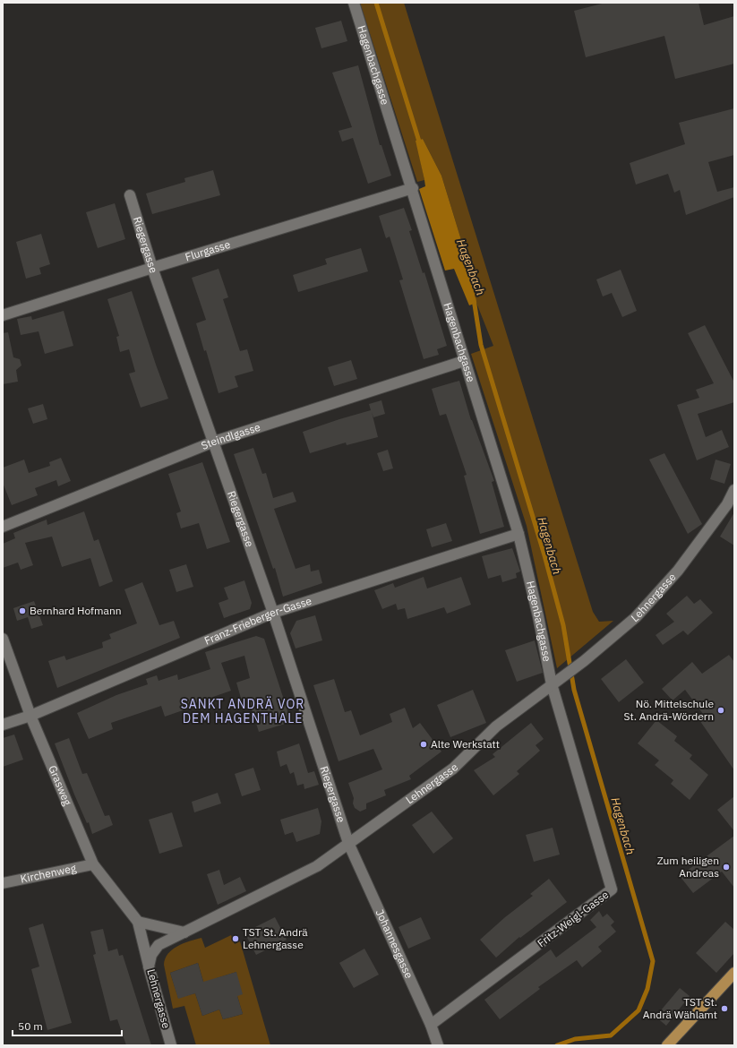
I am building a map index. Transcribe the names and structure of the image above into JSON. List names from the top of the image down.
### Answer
{
  "streets": {
    "street": [
      "Hagenbachgasse",
      "Riegergasse",
      "Flurgasse",
      "Steindlgasse",
      "Lehnergasse",
      "Franz-Frieberger-Gasse",
      "Grasweg",
      "Kirchenweg",
      "Fritz-Weigl-Gasse",
      "Johannesgasse"
    ]
  },
  "crossings": [
    ["Hagenbachgasse", "Flurgasse"],
    ["Hagenbachgasse", "Steindlgasse"],
    ["Hagenbachgasse", "Lehnergasse"],
    ["Hagenbachgasse", "Franz-Frieberger-Gasse"],
    ["Hagenbachgasse", "Fritz-Weigl-Gasse"],
    ["Riegergasse", "Flurgasse"],
    ["Riegergasse", "Steindlgasse"],
    ["Riegergasse", "Lehnergasse"],
    ["Riegergasse", "Franz-Frieberger-Gasse"],
    ["Riegergasse", "Johannesgasse"],
    ["Lehnergasse", "Grasweg"],
    ["Lehnergasse", "Fritz-Weigl-Gasse"],
    ["Lehnergasse", "Johannesgasse"],
    ["Franz-Frieberger-Gasse", "Grasweg"],
    ["Grasweg", "Kirchenweg"],
    ["Fritz-Weigl-Gasse", "Johannesgasse"]
  ],
  "districts": ["SANKT ANDRÄ VOR DEM HAGENTHALE"],
  "water": ["Hagenbach"],
  "places": [
    "Bernhard Hofmann",
    "Nö. Mittelschule St. Andrä-Wördern",
    "Alte Werkstatt",
    "Zum heiligen Andreas",
    "TST St. Andrä Lehnergasse",
    "TST St. Andrä Wählamt"
  ],
  "scale_bar": "50 m"
}
